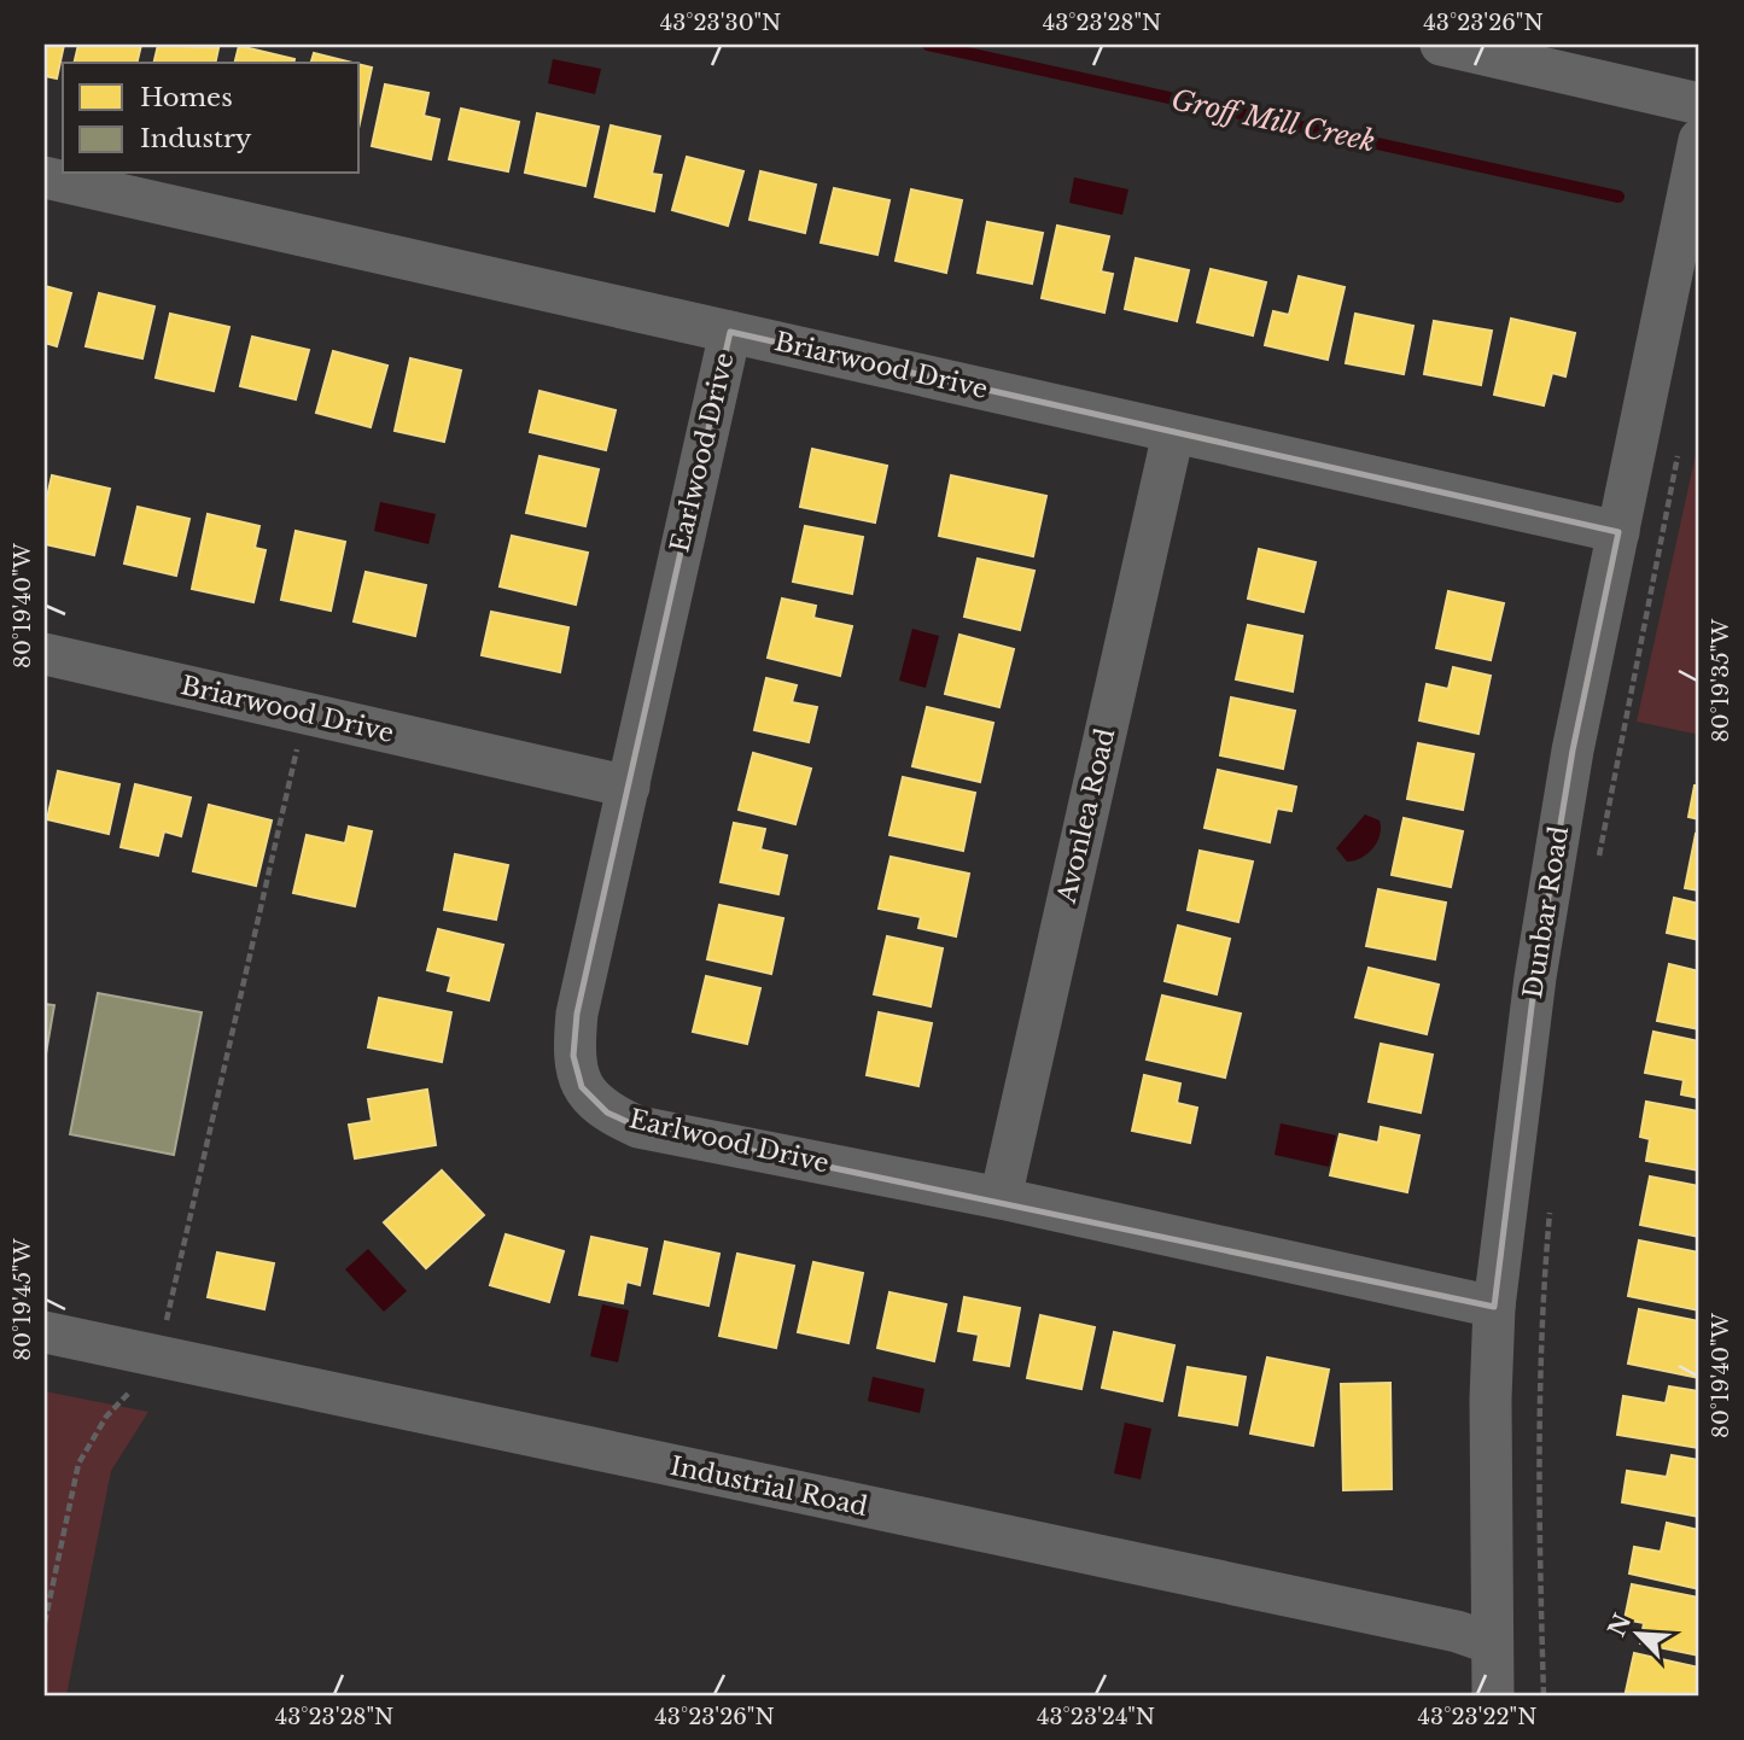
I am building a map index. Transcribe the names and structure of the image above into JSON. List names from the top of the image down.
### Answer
{
  "streets": {
    "street": [
      "Briarwood Drive",
      "Earlwood Drive",
      "Avonlea Road",
      "Dunbar Road",
      "Industrial Road"
    ]
  },
  "crossings": [
    ["Briarwood Drive", "Earlwood Drive"],
    ["Briarwood Drive", "Avonlea Road"],
    ["Briarwood Drive", "Dunbar Road"],
    ["Earlwood Drive", "Avonlea Road"],
    ["Earlwood Drive", "Dunbar Road"],
    ["Dunbar Road", "Industrial Road"]
  ],
  "water": ["Groff Mill Creek"],
  "legend": ["Homes", "Industry"],
  "north": "top left",
  "coordinates": [
    "43°23'30\"N",
    "43°23'28\"N",
    "43°23'26\"N",
    "80°19'40\"W",
    "80°19'35\"W",
    "80°19'45\"W",
    "43°23'24\"N",
    "43°23'22\"N"
  ]
}
